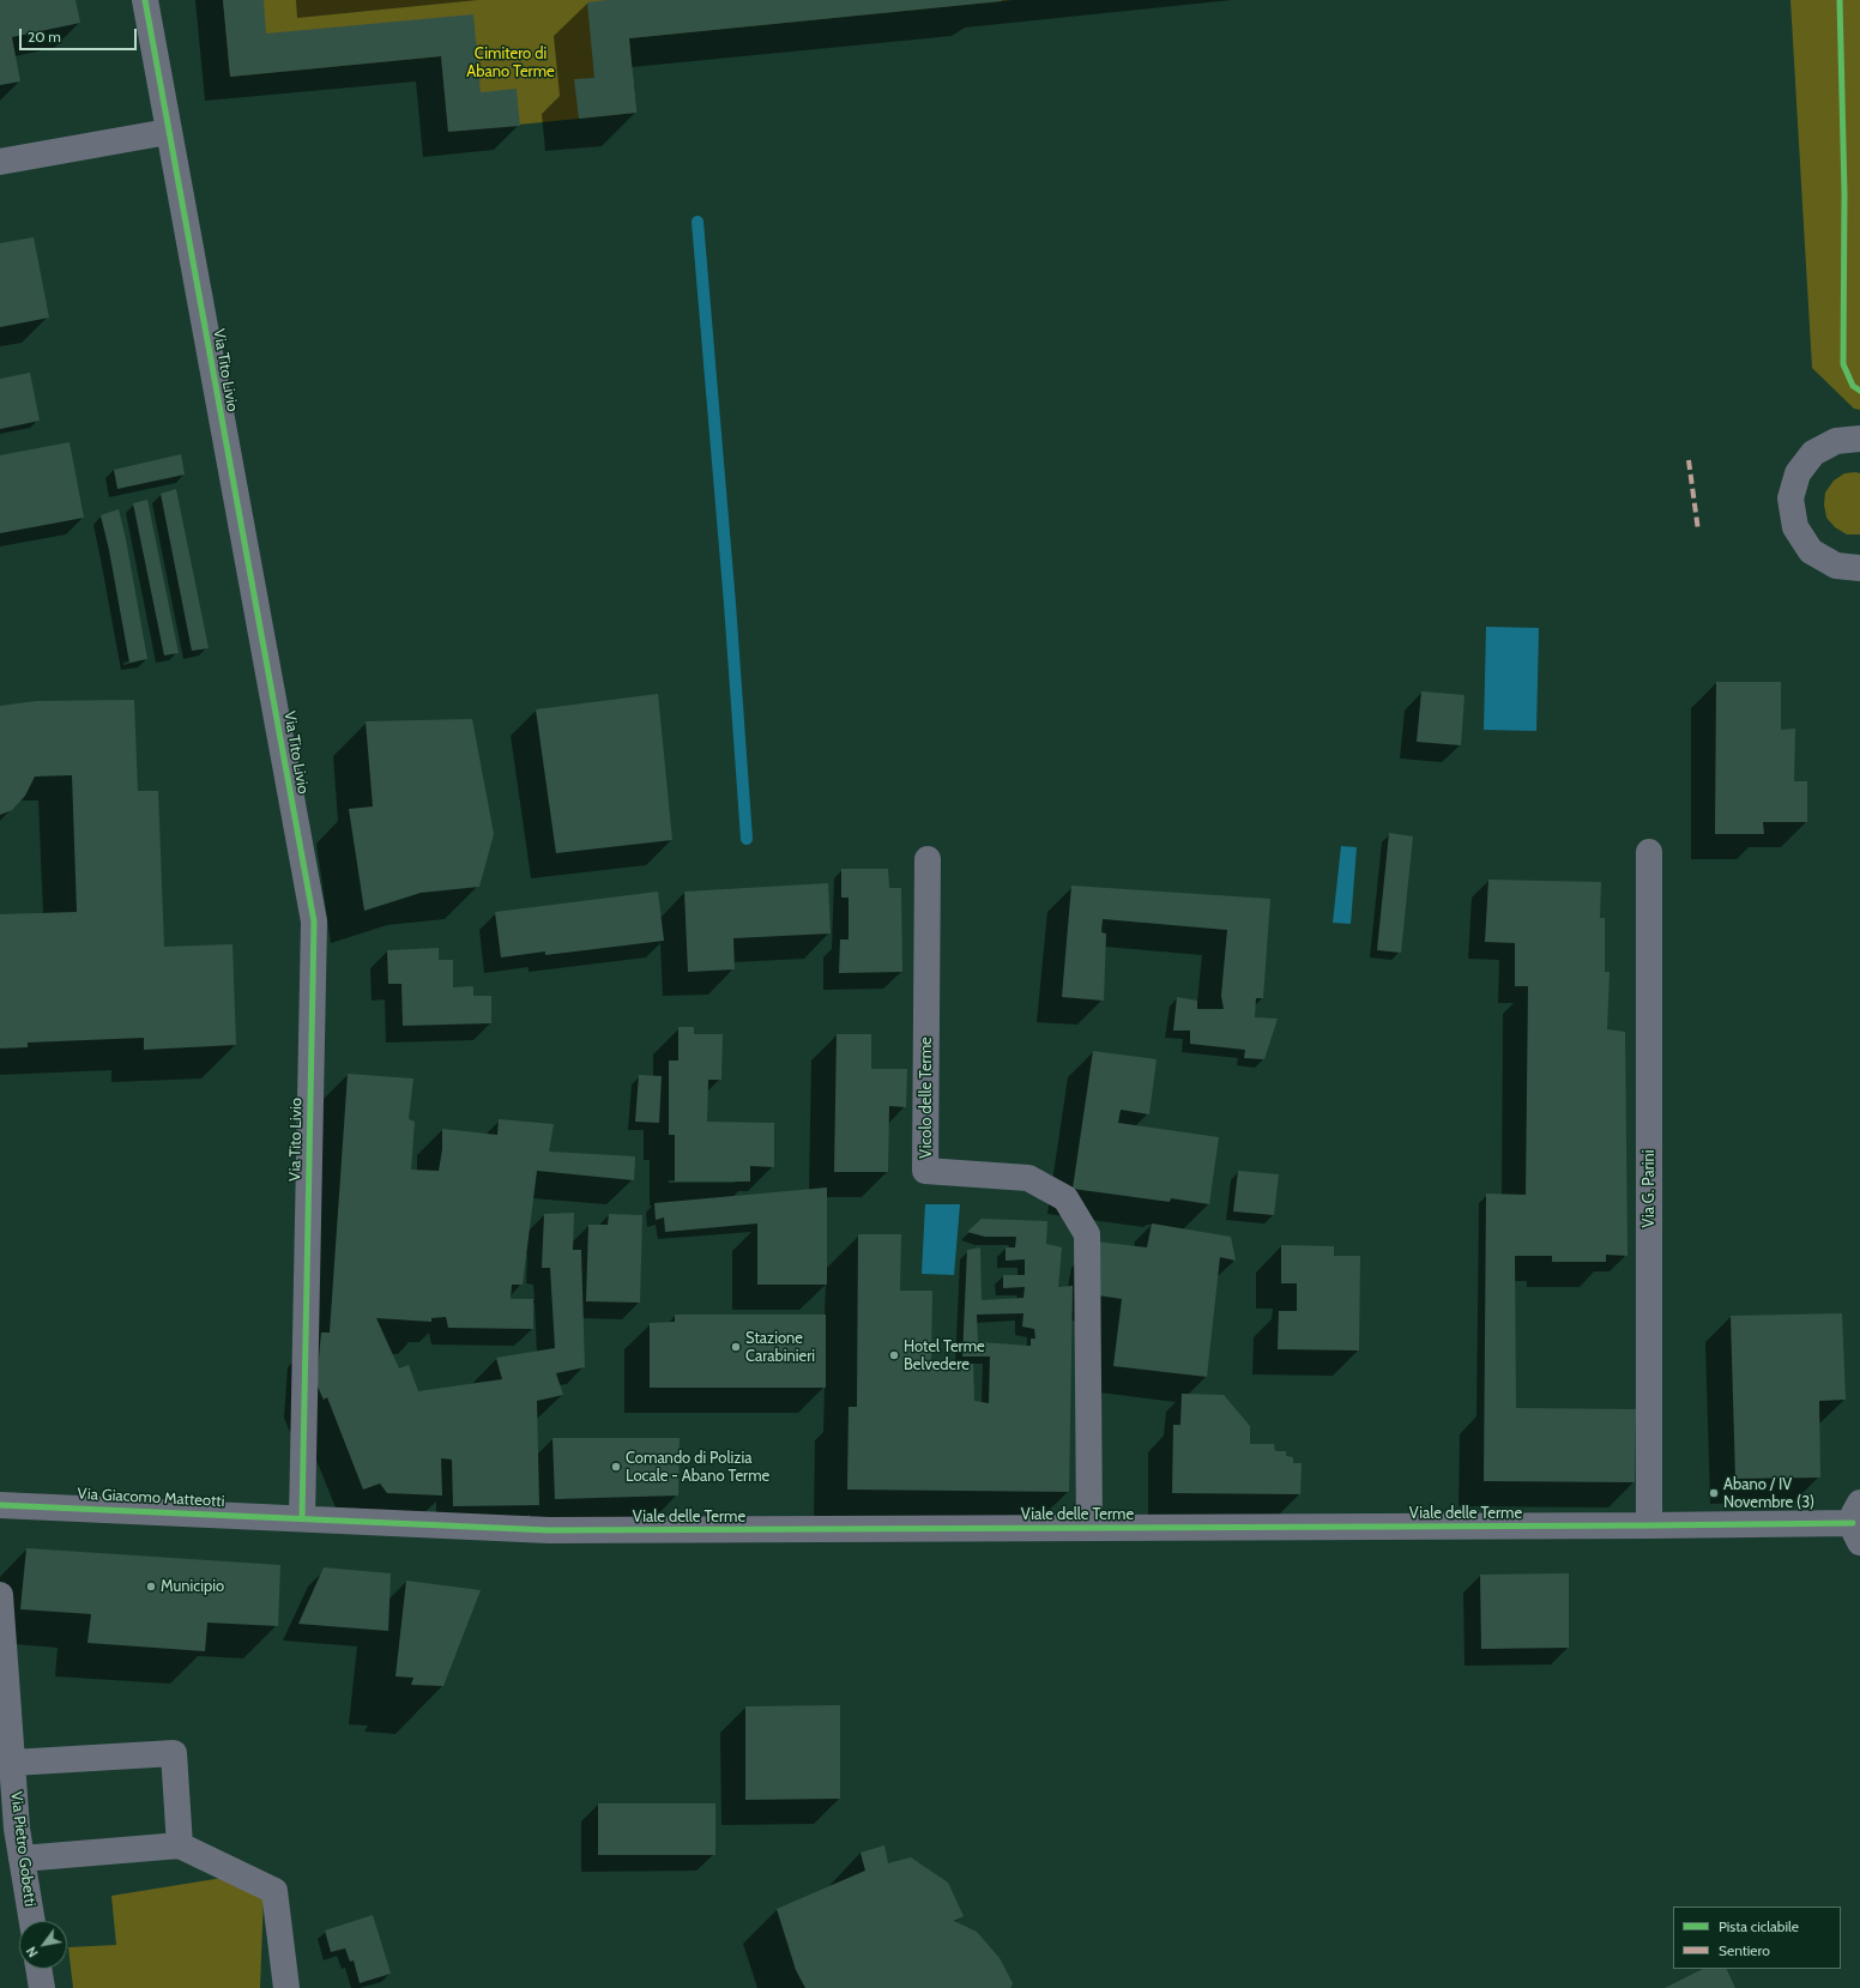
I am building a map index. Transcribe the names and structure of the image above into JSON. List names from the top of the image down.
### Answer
{
  "streets": {
    "street": [
      "Via Tito Livio",
      "Vicolo delle Terme",
      "Via G. Parini",
      "Via Giacomo Matteotti",
      "Viale delle Terme",
      "Via Pietro Gobetti"
    ]
  },
  "crossings": [
    ["Via Tito Livio", "Via Giacomo Matteotti"],
    ["Via Tito Livio", "Viale delle Terme"],
    ["Vicolo delle Terme", "Viale delle Terme"],
    ["Via G. Parini", "Viale delle Terme"],
    ["Via Giacomo Matteotti", "Viale delle Terme"]
  ],
  "parks": ["Cimitero di Abano Terme"],
  "places": [
    "Stazione Carabinieri",
    "Hotel Terme Belvedere",
    "Comando di Polizia Locale - Abano Terme",
    "Abano / IV Novembre (3)",
    "Municipio"
  ],
  "legend": ["Pista ciclabile", "Sentiero"],
  "scale_bar": "20 m",
  "north": "bottom left"
}
